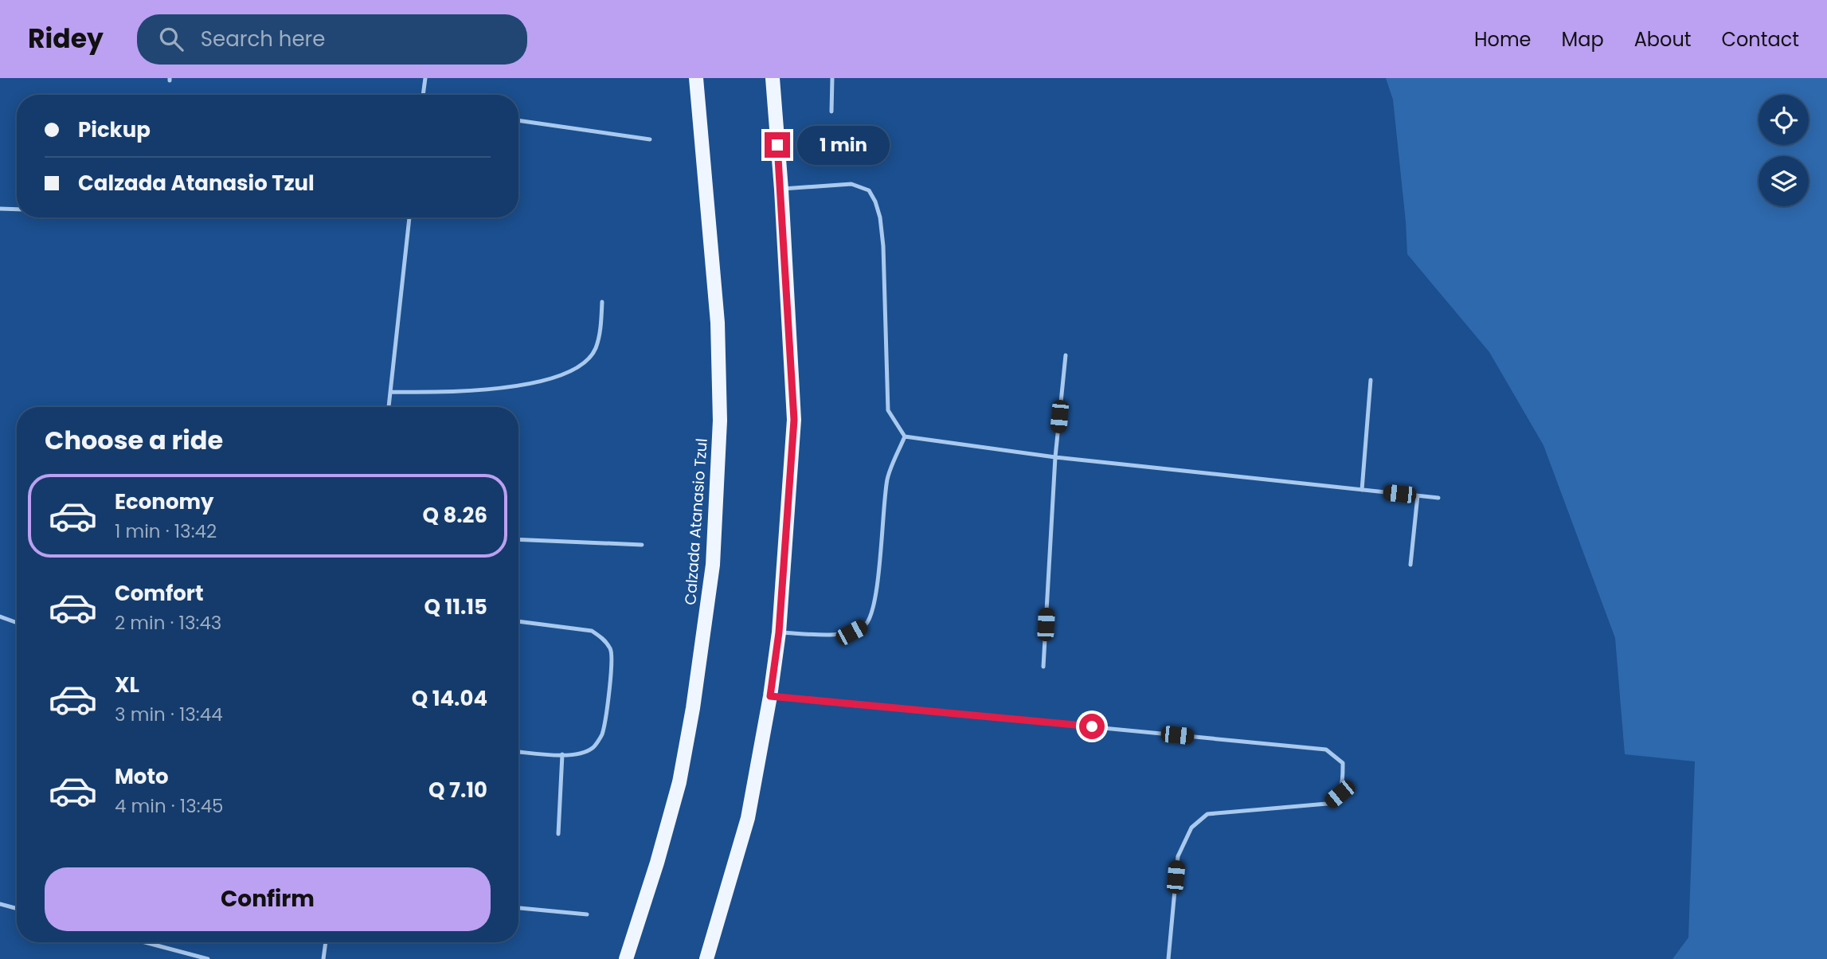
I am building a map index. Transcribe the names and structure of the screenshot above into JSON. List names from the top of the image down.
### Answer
{
  "streets": {
    "main road": ["Calzada Atanasio Tzul"]
  },
  "page": {
    "header": "Ridey",
    "search": "Search here",
    "nav": [
      "Home",
      "Map",
      "About",
      "Contact"
    ],
    "banner": ["Pickup", "Calzada Atanasio Tzul"],
    "bubble": "1 min",
    "heading": "Choose a ride",
    "list": [
      {
        "name": "Economy",
        "note": "1 min · 13:42",
        "value": "Q 8.26"
      },
      {
        "name": "Comfort",
        "note": "2 min · 13:43",
        "value": "Q 11.15"
      },
      {
        "name": "XL",
        "note": "3 min · 13:44",
        "value": "Q 14.04"
      },
      {
        "name": "Moto",
        "note": "4 min · 13:45",
        "value": "Q 7.10"
      }
    ],
    "buttons": "Confirm"
  }
}
